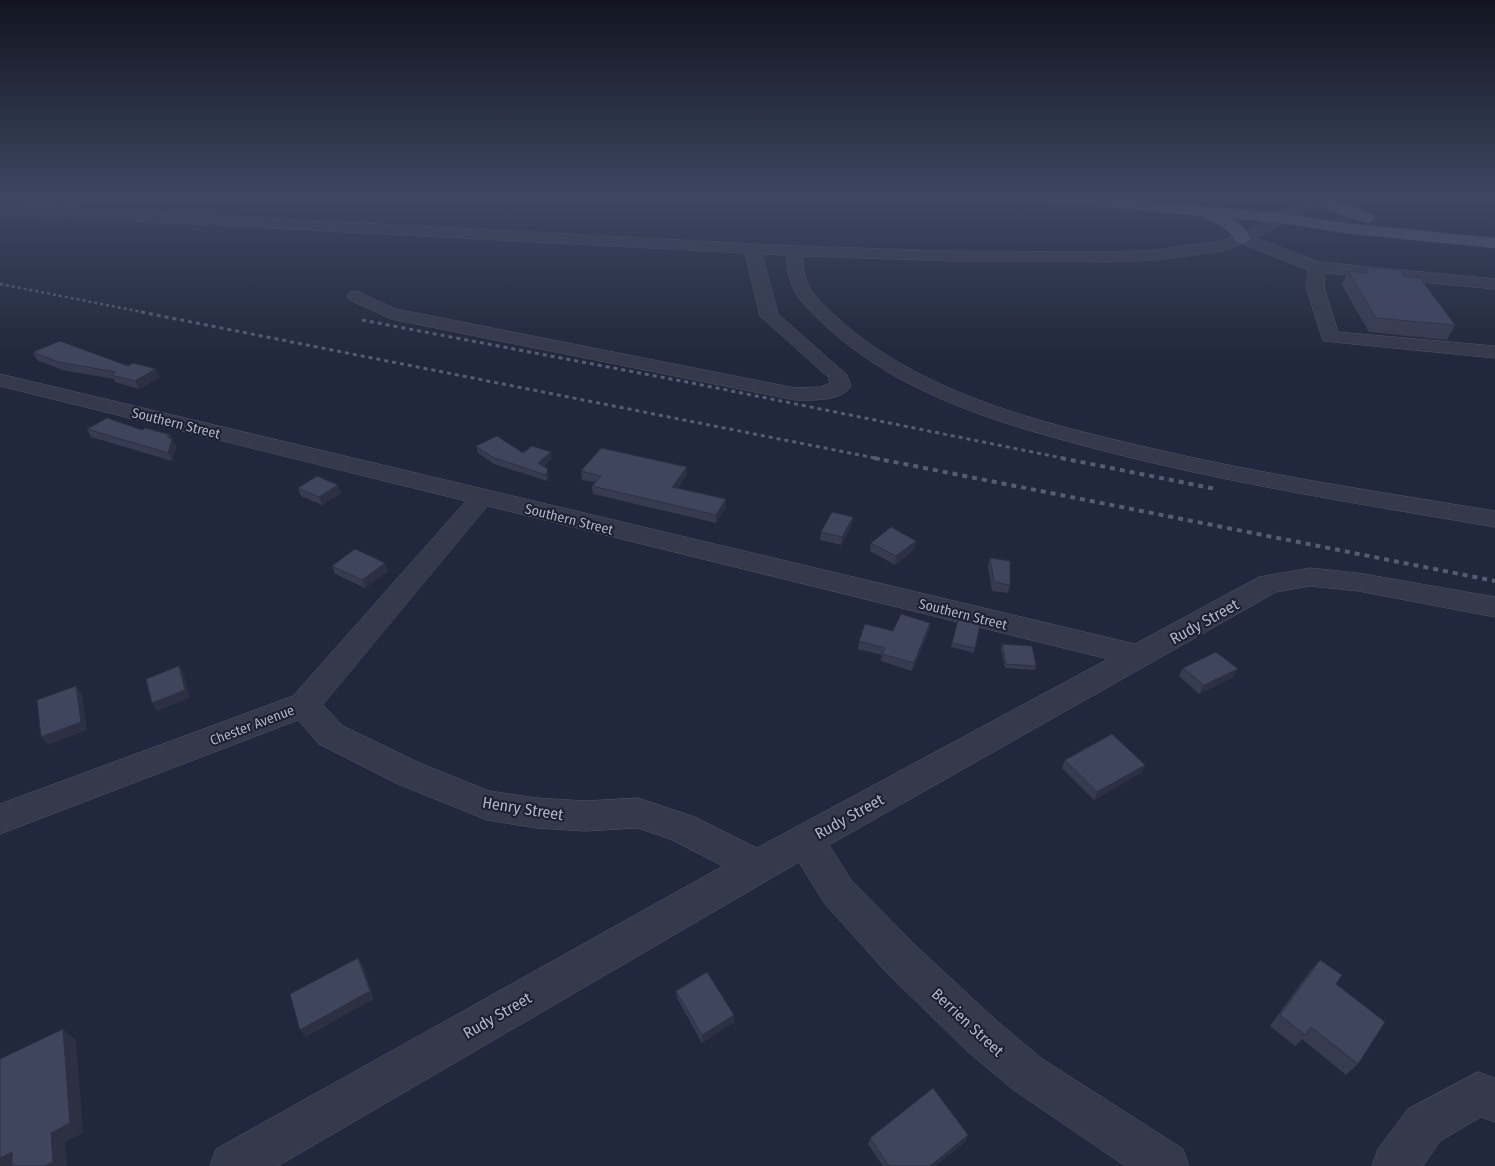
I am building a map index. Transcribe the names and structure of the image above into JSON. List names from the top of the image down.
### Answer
{
  "streets": {
    "street": [
      "Southern Street",
      "Rudy Street",
      "Chester Avenue",
      "Henry Street",
      "Berrien Street"
    ]
  },
  "crossings": [
    ["Southern Street", "Rudy Street"],
    ["Southern Street", "Chester Avenue"],
    ["Rudy Street", "Henry Street"],
    ["Rudy Street", "Berrien Street"],
    ["Chester Avenue", "Henry Street"]
  ]
}
